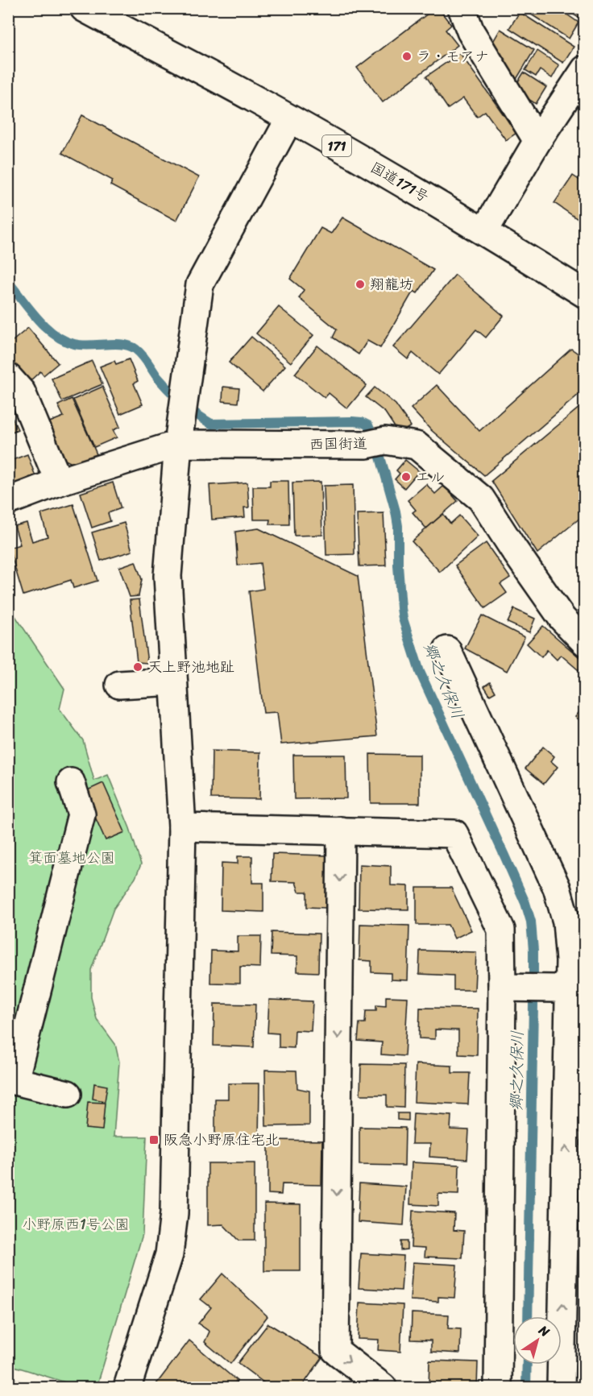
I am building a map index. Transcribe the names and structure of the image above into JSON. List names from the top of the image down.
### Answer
{
  "streets": {
    "main road": ["171", "国道171号", "西国街道"]
  },
  "water": ["郷之久保川"],
  "parks": ["箕面墓地公園", "小野原西1号公園"],
  "places": {
    "other": [
      "ラ・モアナ",
      "翔龍坊",
      "エル",
      "天上野池地趾"
    ],
    "transit": ["阪急小野原住宅北"]
  },
  "north": "top right"
}
